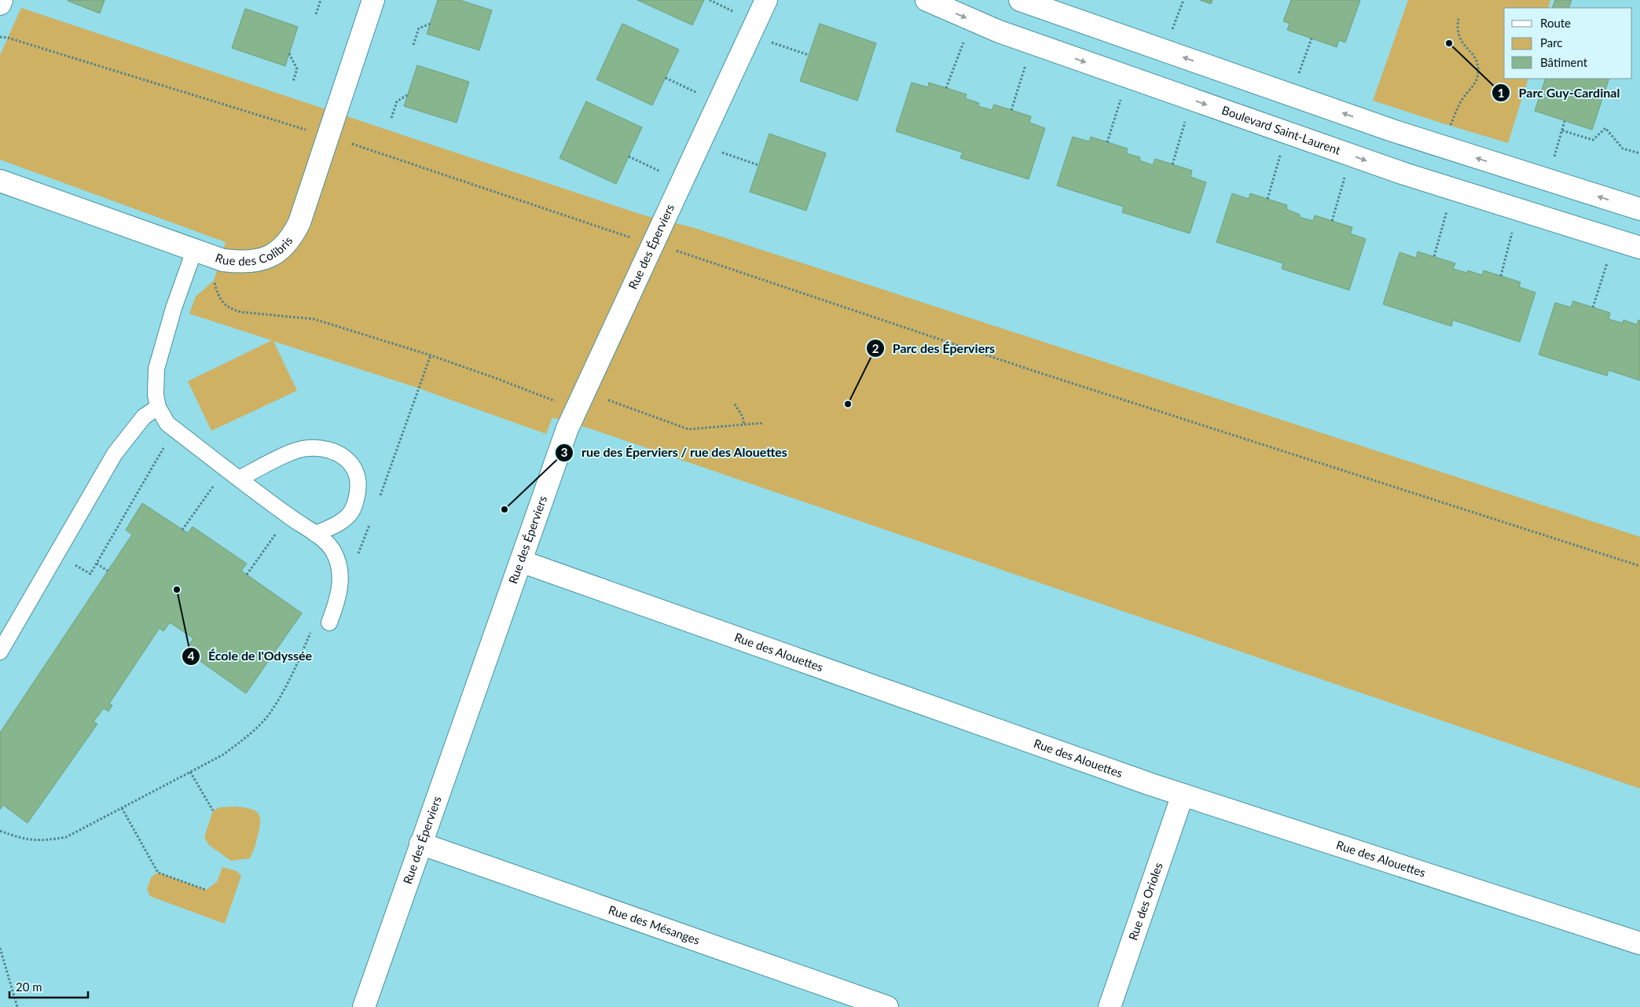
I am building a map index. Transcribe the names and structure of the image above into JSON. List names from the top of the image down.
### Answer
{
  "streets": {
    "street": [
      "Boulevard Saint-Laurent",
      "Rue des Colibris",
      "Rue des Éperviers",
      "Rue des Alouettes",
      "Rue des Orioles",
      "Rue des Mésanges"
    ]
  },
  "crossings": [
    ["Rue des Éperviers", "Rue des Alouettes"],
    ["Rue des Éperviers", "Rue des Mésanges"],
    ["Rue des Alouettes", "Rue des Orioles"]
  ],
  "places": [
    "Parc Guy-Cardinal",
    "Parc des Éperviers",
    "rue des Éperviers / rue des Alouettes",
    "École de l'Odyssée"
  ],
  "legend": ["Route", "Parc", "Bâtiment"],
  "scale_bar": "20 m"
}
